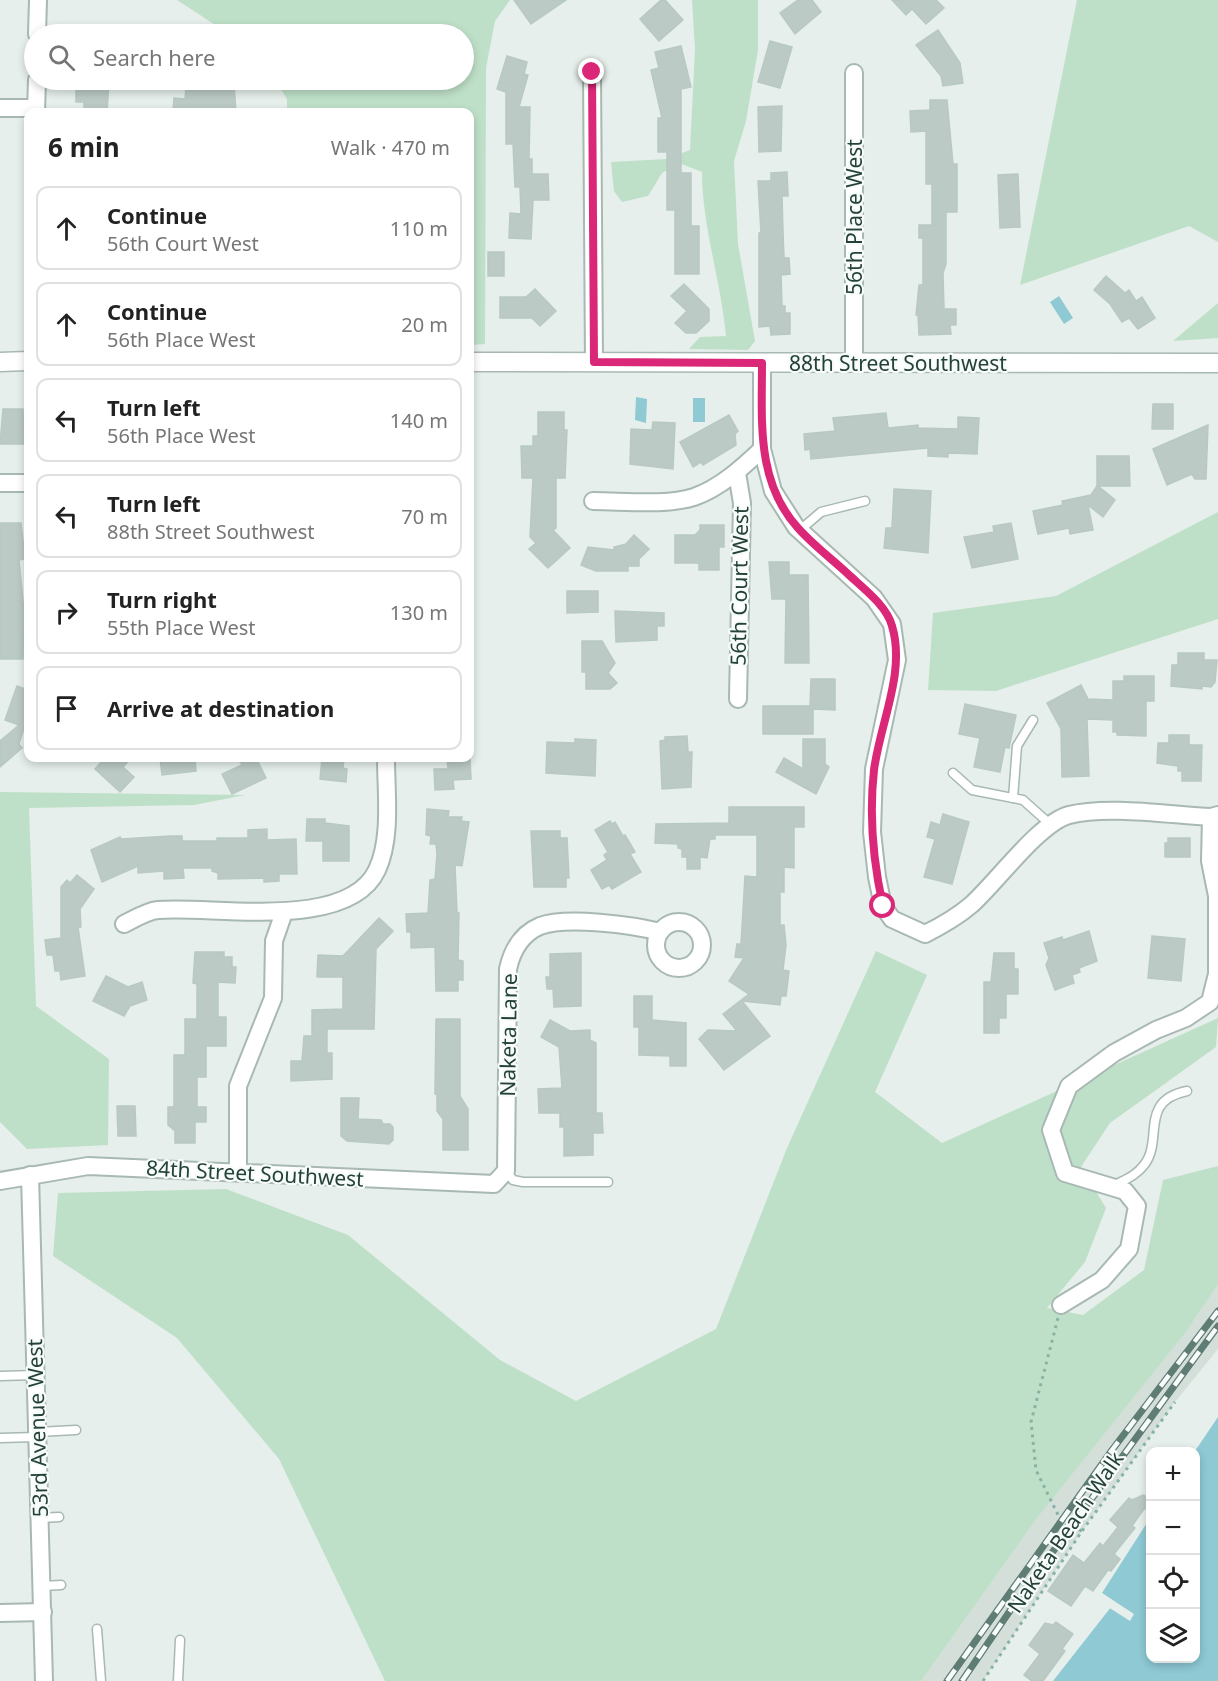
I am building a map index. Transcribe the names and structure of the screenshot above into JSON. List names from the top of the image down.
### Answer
{
  "streets": {
    "street": [
      "56th Place West",
      "88th Street Southwest",
      "56th Court West",
      "Naketa Lane",
      "84th Street Southwest",
      "53rd Avenue West"
    ],
    "path": ["Naketa Beach Walk"]
  },
  "crossings": [
    ["56th Place West", "88th Street Southwest"],
    ["Naketa Lane", "84th Street Southwest"],
    ["84th Street Southwest", "53rd Avenue West"]
  ],
  "page": {
    "search": "Search here",
    "heading": ["6 min", "Walk · 470 m"],
    "list": [
      ["Continue", "56th Court West", "110 m"],
      ["Continue", "56th Place West", "20 m"],
      ["Turn left", "56th Place West", "140 m"],
      ["Turn left", "88th Street Southwest", "70 m"],
      ["Turn right", "55th Place West", "130 m"],
      "Arrive at destination"
    ],
    "map_buttons": ["+", "−"]
  }
}
